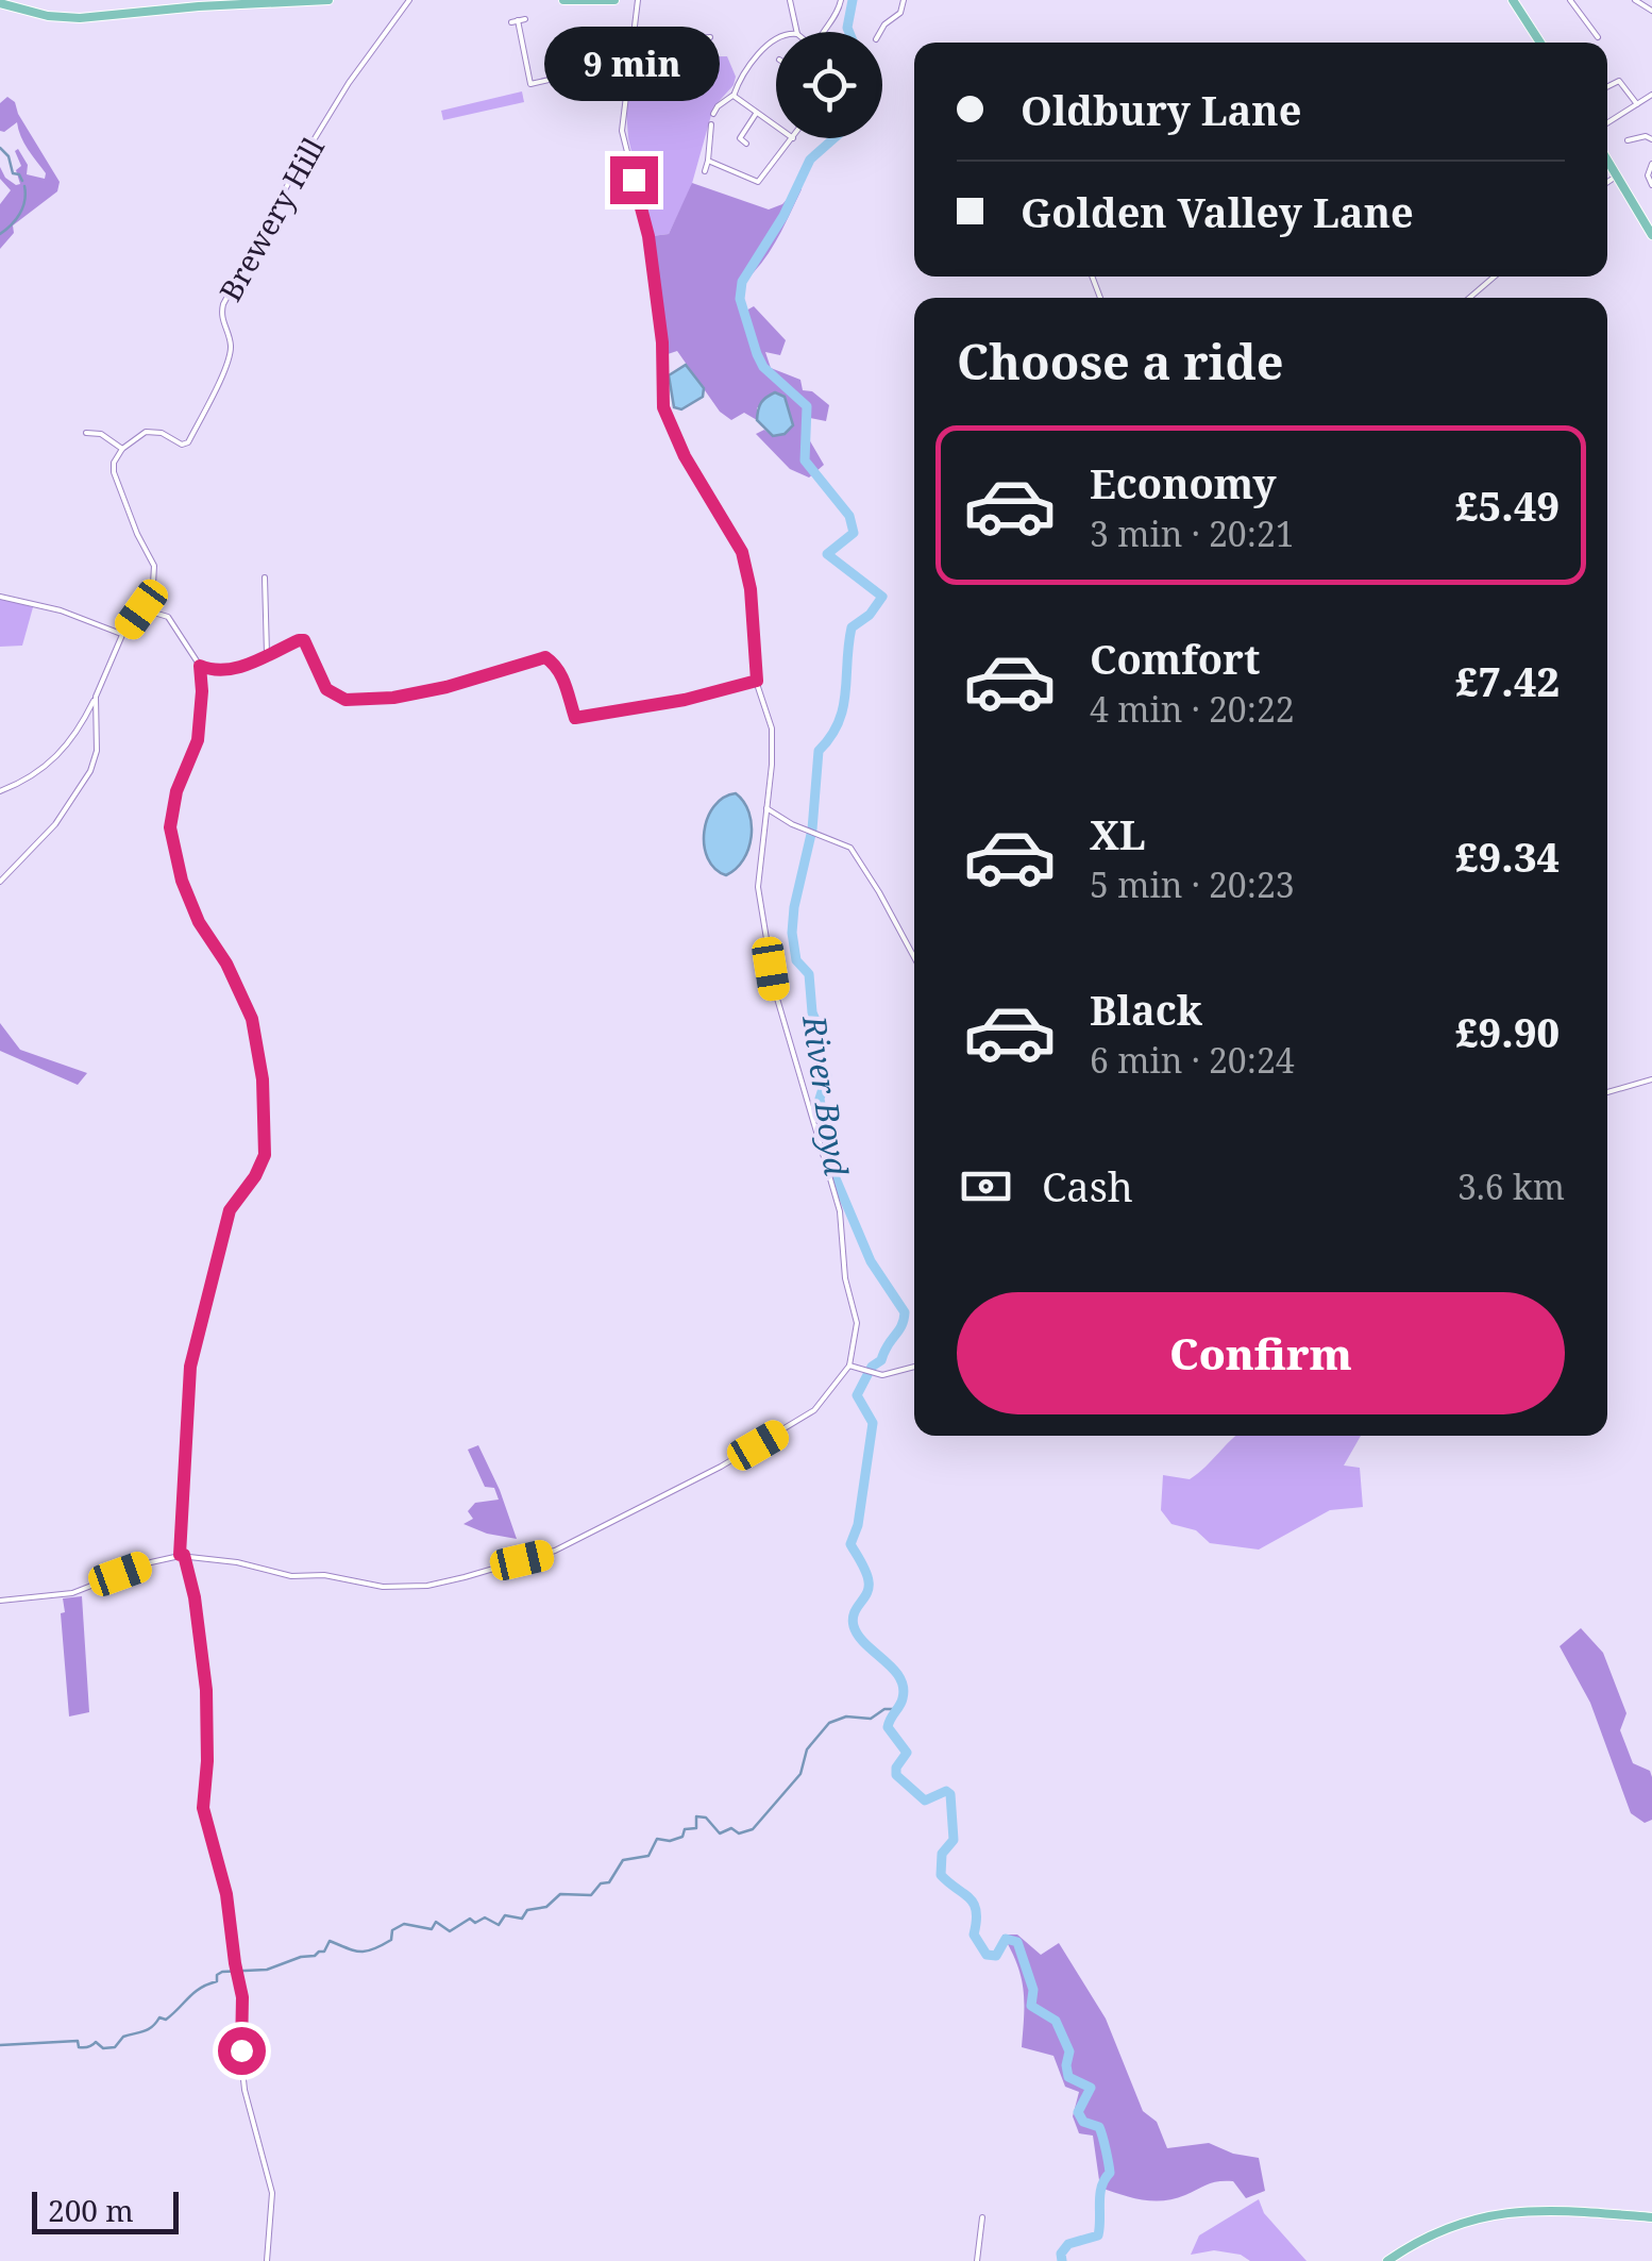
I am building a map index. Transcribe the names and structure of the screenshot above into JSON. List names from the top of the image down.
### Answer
{
  "streets": {
    "street": ["Brewery Hill"]
  },
  "water": ["River Boyd"],
  "scale_bar": "200 m",
  "page": {
    "bubble": "9 min",
    "banner": ["Oldbury Lane", "Golden Valley Lane"],
    "heading": "Choose a ride",
    "list": [
      {
        "name": "Economy",
        "note": "3 min · 20:21",
        "value": "£5.49"
      },
      {
        "name": "Comfort",
        "note": "4 min · 20:22",
        "value": "£7.42"
      },
      {
        "name": "XL",
        "note": "5 min · 20:23",
        "value": "£9.34"
      },
      {
        "name": "Black",
        "note": "6 min · 20:24",
        "value": "£9.90"
      }
    ],
    "pay": ["Cash", "3.6 km"],
    "buttons": "Confirm",
    "scale": "200 m"
  }
}
